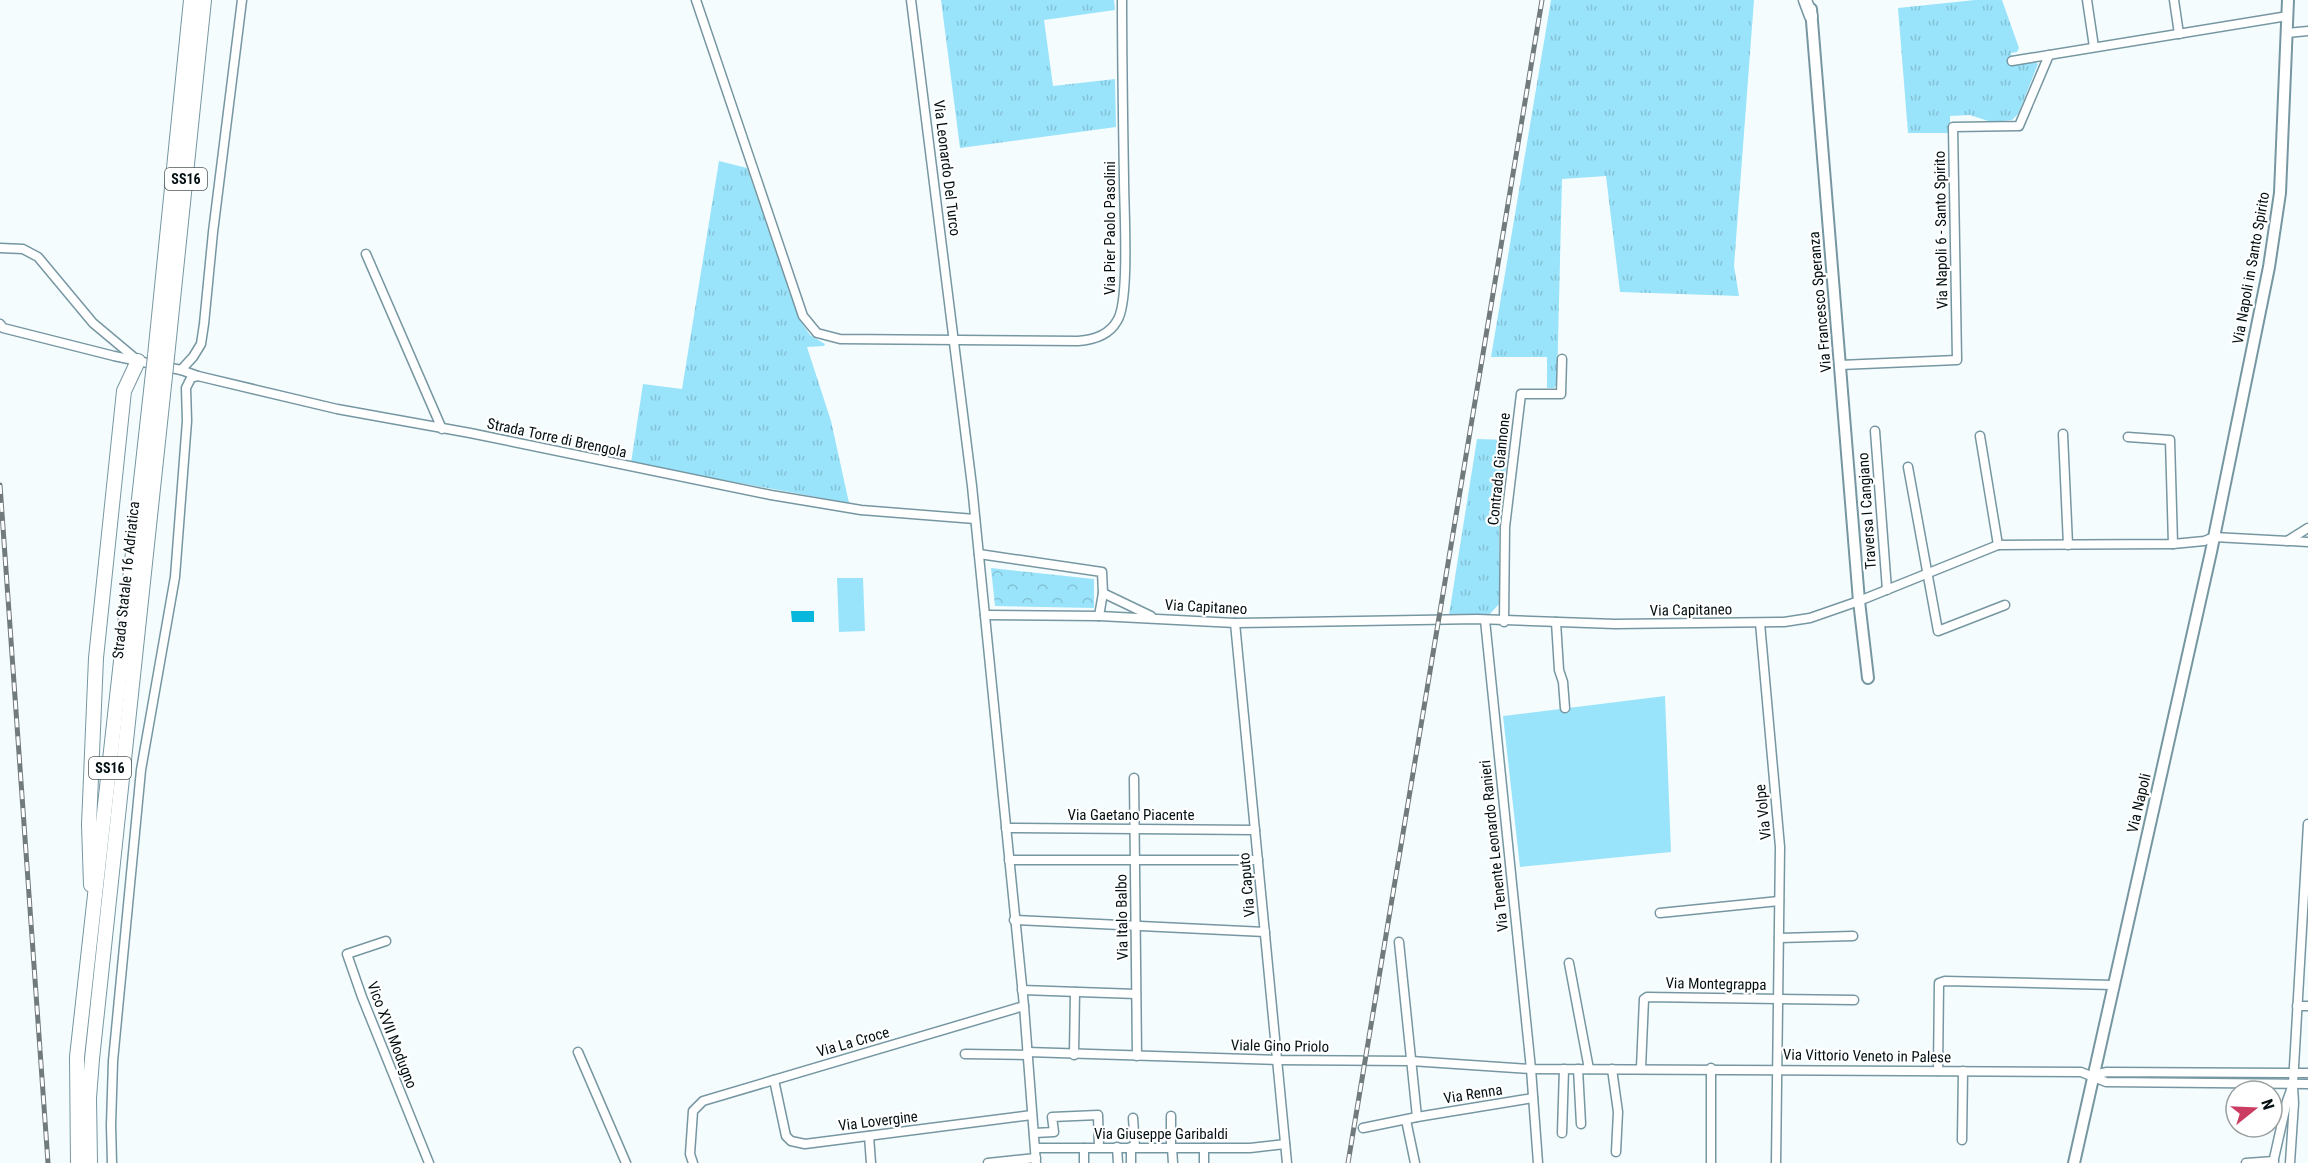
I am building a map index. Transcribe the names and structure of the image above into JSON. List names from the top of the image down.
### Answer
{
  "streets": {
    "highway": ["SS16", "Strada Statale 16 Adriatica"],
    "street": [
      "Via Leonardo Del Turco",
      "Via Pier Paolo Pasolini",
      "Via Napoli 6 - Santo Spirito",
      "Via Napoli in Santo Spirito",
      "Via Francesco Speranza",
      "Strada Torre di Brengola",
      "Contrada Giannone",
      "Traversa I Cangiano",
      "Via Capitaneo",
      "Via Napoli",
      "Via Volpe",
      "Via Gaetano Piacente",
      "Via Tenente Leonardo Ranieri",
      "Via Caputo",
      "Via Italo Balbo",
      "Via Montegrappa",
      "Vico XVII Modugno",
      "Via La Croce",
      "Viale Gino Priolo",
      "Via Vittorio Veneto in Palese",
      "Via Renna",
      "Via Lovergine",
      "Via Giuseppe Garibaldi"
    ]
  },
  "crossings": [
    ["Via Leonardo Del Turco", "Via Pier Paolo Pasolini"],
    ["Via Leonardo Del Turco", "Strada Torre di Brengola"],
    ["Via Leonardo Del Turco", "Via Capitaneo"],
    ["Via Leonardo Del Turco", "Via Gaetano Piacente"],
    ["Via Leonardo Del Turco", "Via La Croce"],
    ["Via Leonardo Del Turco", "Viale Gino Priolo"],
    ["Via Leonardo Del Turco", "Via Lovergine"],
    ["Via Leonardo Del Turco", "Via Giuseppe Garibaldi"],
    ["Via Napoli 6 - Santo Spirito", "Via Francesco Speranza"],
    ["Via Napoli in Santo Spirito", "Via Capitaneo"],
    ["Via Napoli in Santo Spirito", "Via Napoli"],
    ["Via Francesco Speranza", "Via Capitaneo"],
    ["Contrada Giannone", "Via Capitaneo"],
    ["Traversa I Cangiano", "Via Capitaneo"],
    ["Via Capitaneo", "Via Napoli"],
    ["Via Capitaneo", "Via Volpe"],
    ["Via Capitaneo", "Via Tenente Leonardo Ranieri"],
    ["Via Capitaneo", "Via Caputo"],
    ["Via Napoli", "Via Vittorio Veneto in Palese"],
    ["Via Volpe", "Via Montegrappa"],
    ["Via Volpe", "Via Vittorio Veneto in Palese"],
    ["Via Gaetano Piacente", "Via Caputo"],
    ["Via Gaetano Piacente", "Via Italo Balbo"],
    ["Via Tenente Leonardo Ranieri", "Viale Gino Priolo"],
    ["Via Tenente Leonardo Ranieri", "Via Renna"],
    ["Via Caputo", "Viale Gino Priolo"],
    ["Via Caputo", "Via Giuseppe Garibaldi"],
    ["Via Italo Balbo", "Viale Gino Priolo"],
    ["Via Montegrappa", "Via Vittorio Veneto in Palese"],
    ["Via La Croce", "Via Lovergine"],
    ["Viale Gino Priolo", "Via Vittorio Veneto in Palese"]
  ],
  "north": "right"
}
